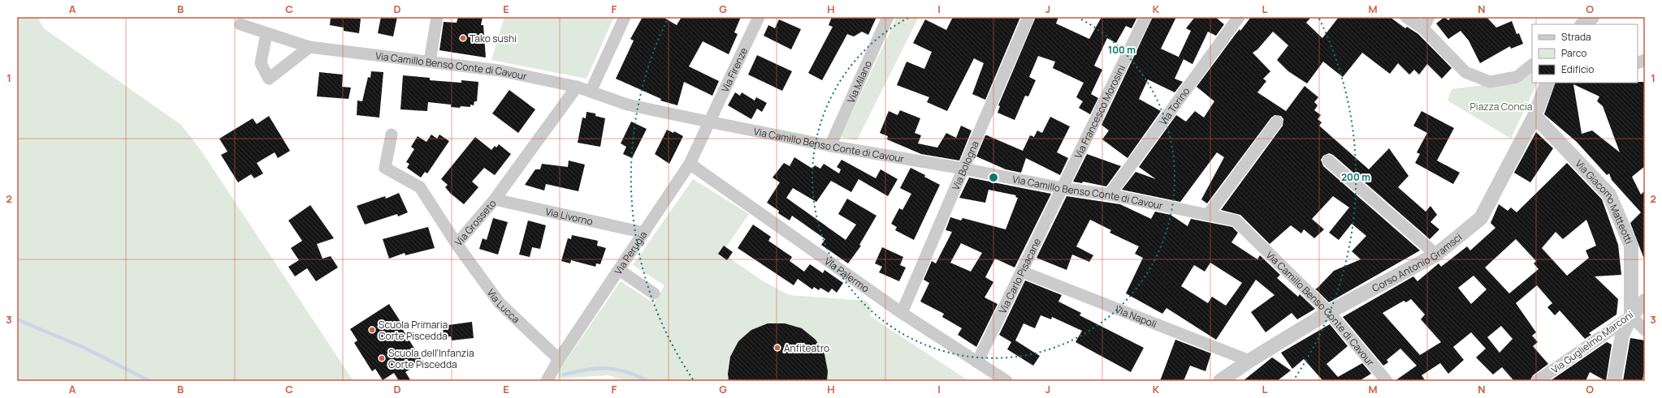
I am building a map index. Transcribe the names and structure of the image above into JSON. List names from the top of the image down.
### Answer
{
  "streets": {
    "street": [
      "Via Camillo Benso Conte di Cavour",
      "Via Firenze",
      "Via Milano",
      "Via Torino",
      "Via Francesco Morosini",
      "Via Bologna",
      "Via Giacomo Matteotti",
      "Via Livorno",
      "Via Grosseto",
      "Via Perugia",
      "Corso Antonio Gramsci",
      "Via Palermo",
      "Via Carlo Pisacane",
      "Via Lucca",
      "Via Napoli",
      "Via Guglielmo Marconi"
    ]
  },
  "crossings": [
    ["Via Camillo Benso Conte di Cavour", "Via Firenze"],
    ["Via Camillo Benso Conte di Cavour", "Via Milano"],
    ["Via Camillo Benso Conte di Cavour", "Via Torino"],
    ["Via Camillo Benso Conte di Cavour", "Via Francesco Morosini"],
    ["Via Camillo Benso Conte di Cavour", "Via Bologna"],
    ["Via Camillo Benso Conte di Cavour", "Via Grosseto"],
    ["Via Camillo Benso Conte di Cavour", "Via Perugia"],
    ["Via Camillo Benso Conte di Cavour", "Corso Antonio Gramsci"],
    ["Via Camillo Benso Conte di Cavour", "Via Carlo Pisacane"],
    ["Via Firenze", "Via Perugia"],
    ["Via Francesco Morosini", "Via Carlo Pisacane"],
    ["Via Bologna", "Via Palermo"],
    ["Via Giacomo Matteotti", "Corso Antonio Gramsci"],
    ["Via Giacomo Matteotti", "Via Guglielmo Marconi"],
    ["Via Livorno", "Via Grosseto"],
    ["Via Livorno", "Via Perugia"],
    ["Via Grosseto", "Via Lucca"],
    ["Via Perugia", "Via Palermo"],
    ["Via Perugia", "Via Lucca"],
    ["Corso Antonio Gramsci", "Via Napoli"],
    ["Via Palermo", "Via Carlo Pisacane"],
    ["Via Carlo Pisacane", "Via Napoli"]
  ],
  "parks": ["Piazza Concia"],
  "places": [
    "Tako sushi",
    "Scuola Primaria Corte Piscedda",
    "Anfiteatro",
    "Scuola dell'Infanzia Corte Piscedda"
  ],
  "legend": ["Strada", "Parco", "Edificio"],
  "grid": {
    "columns": [
      "A",
      "B",
      "C",
      "D",
      "E",
      "F",
      "G",
      "H",
      "I",
      "J",
      "K",
      "L",
      "M",
      "N",
      "O"
    ],
    "rows": ["1", "2", "3"]
  },
  "rings": ["100 m", "200 m"]
}
